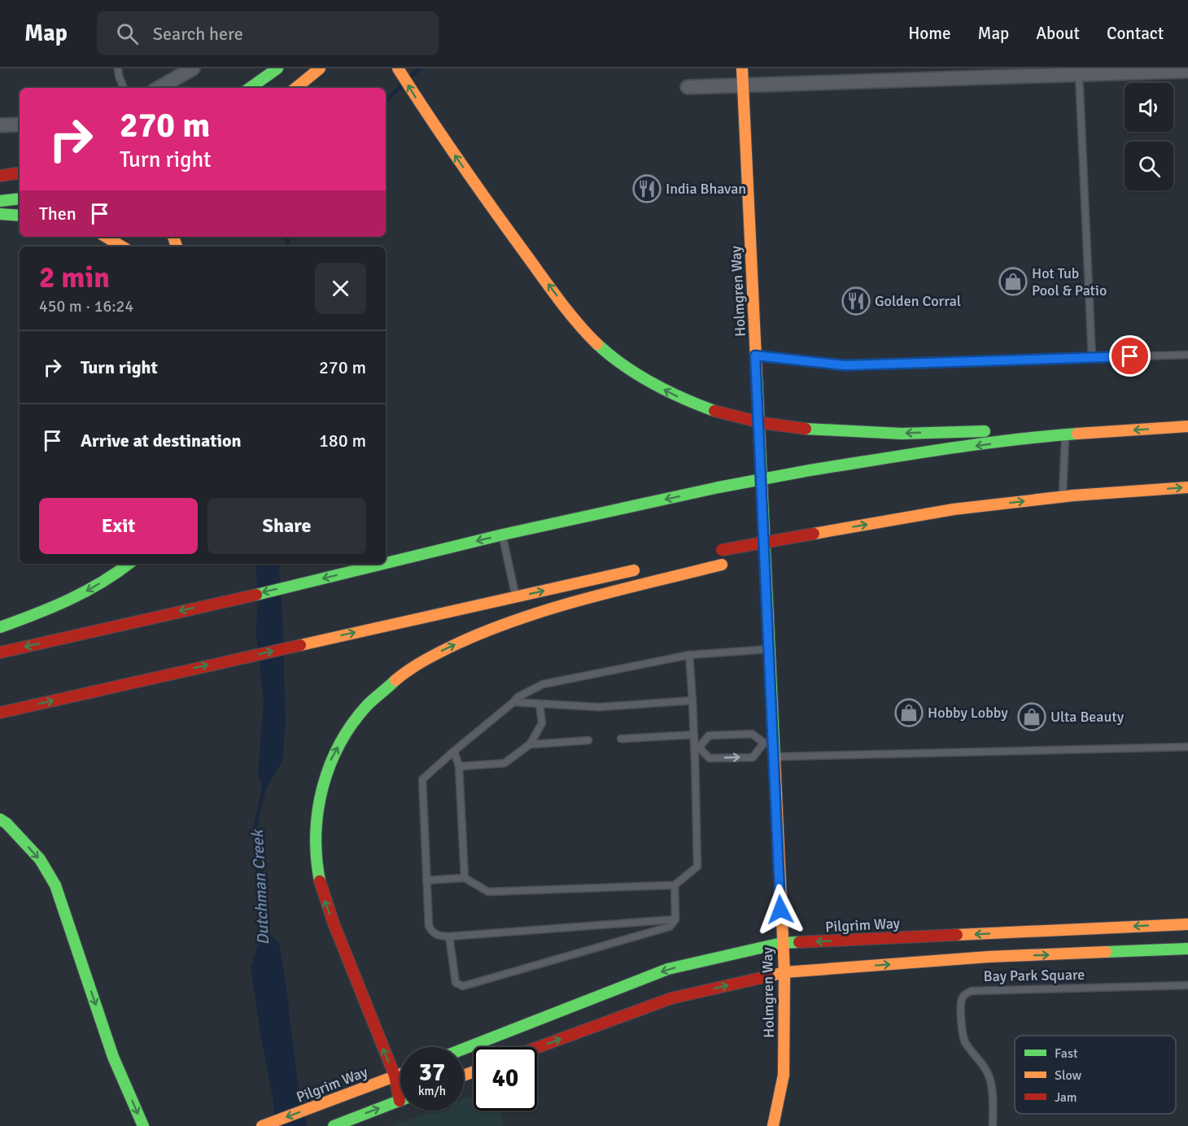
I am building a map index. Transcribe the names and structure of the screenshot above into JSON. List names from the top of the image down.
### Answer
{
  "streets": {
    "main road": ["Holmgren Way", "Pilgrim Way"],
    "lane": ["Bay Park Square"]
  },
  "crossings": [
    ["Holmgren Way", "Pilgrim Way"]
  ],
  "water": ["Dutchman Creek"],
  "places": {
    "restaurant": ["India Bhavan", "Golden Corral"],
    "shop": ["Hot Tub Pool & Patio", "Hobby Lobby", "Ulta Beauty"]
  },
  "legend": ["Fast", "Slow", "Jam"],
  "page": {
    "header": "Map",
    "search": "Search here",
    "nav": [
      "Home",
      "Map",
      "About",
      "Contact"
    ],
    "turn": ["270 m", "Turn right"],
    "then": "Then",
    "heading": ["2 min", "450 m · 16:24"],
    "list": [
      {
        "name": "Turn right",
        "value": "270 m"
      },
      {
        "name": "Arrive at destination",
        "value": "180 m"
      }
    ],
    "buttons": ["Exit", "Share"],
    "speed": "37 km/h",
    "limit": "40"
  }
}
